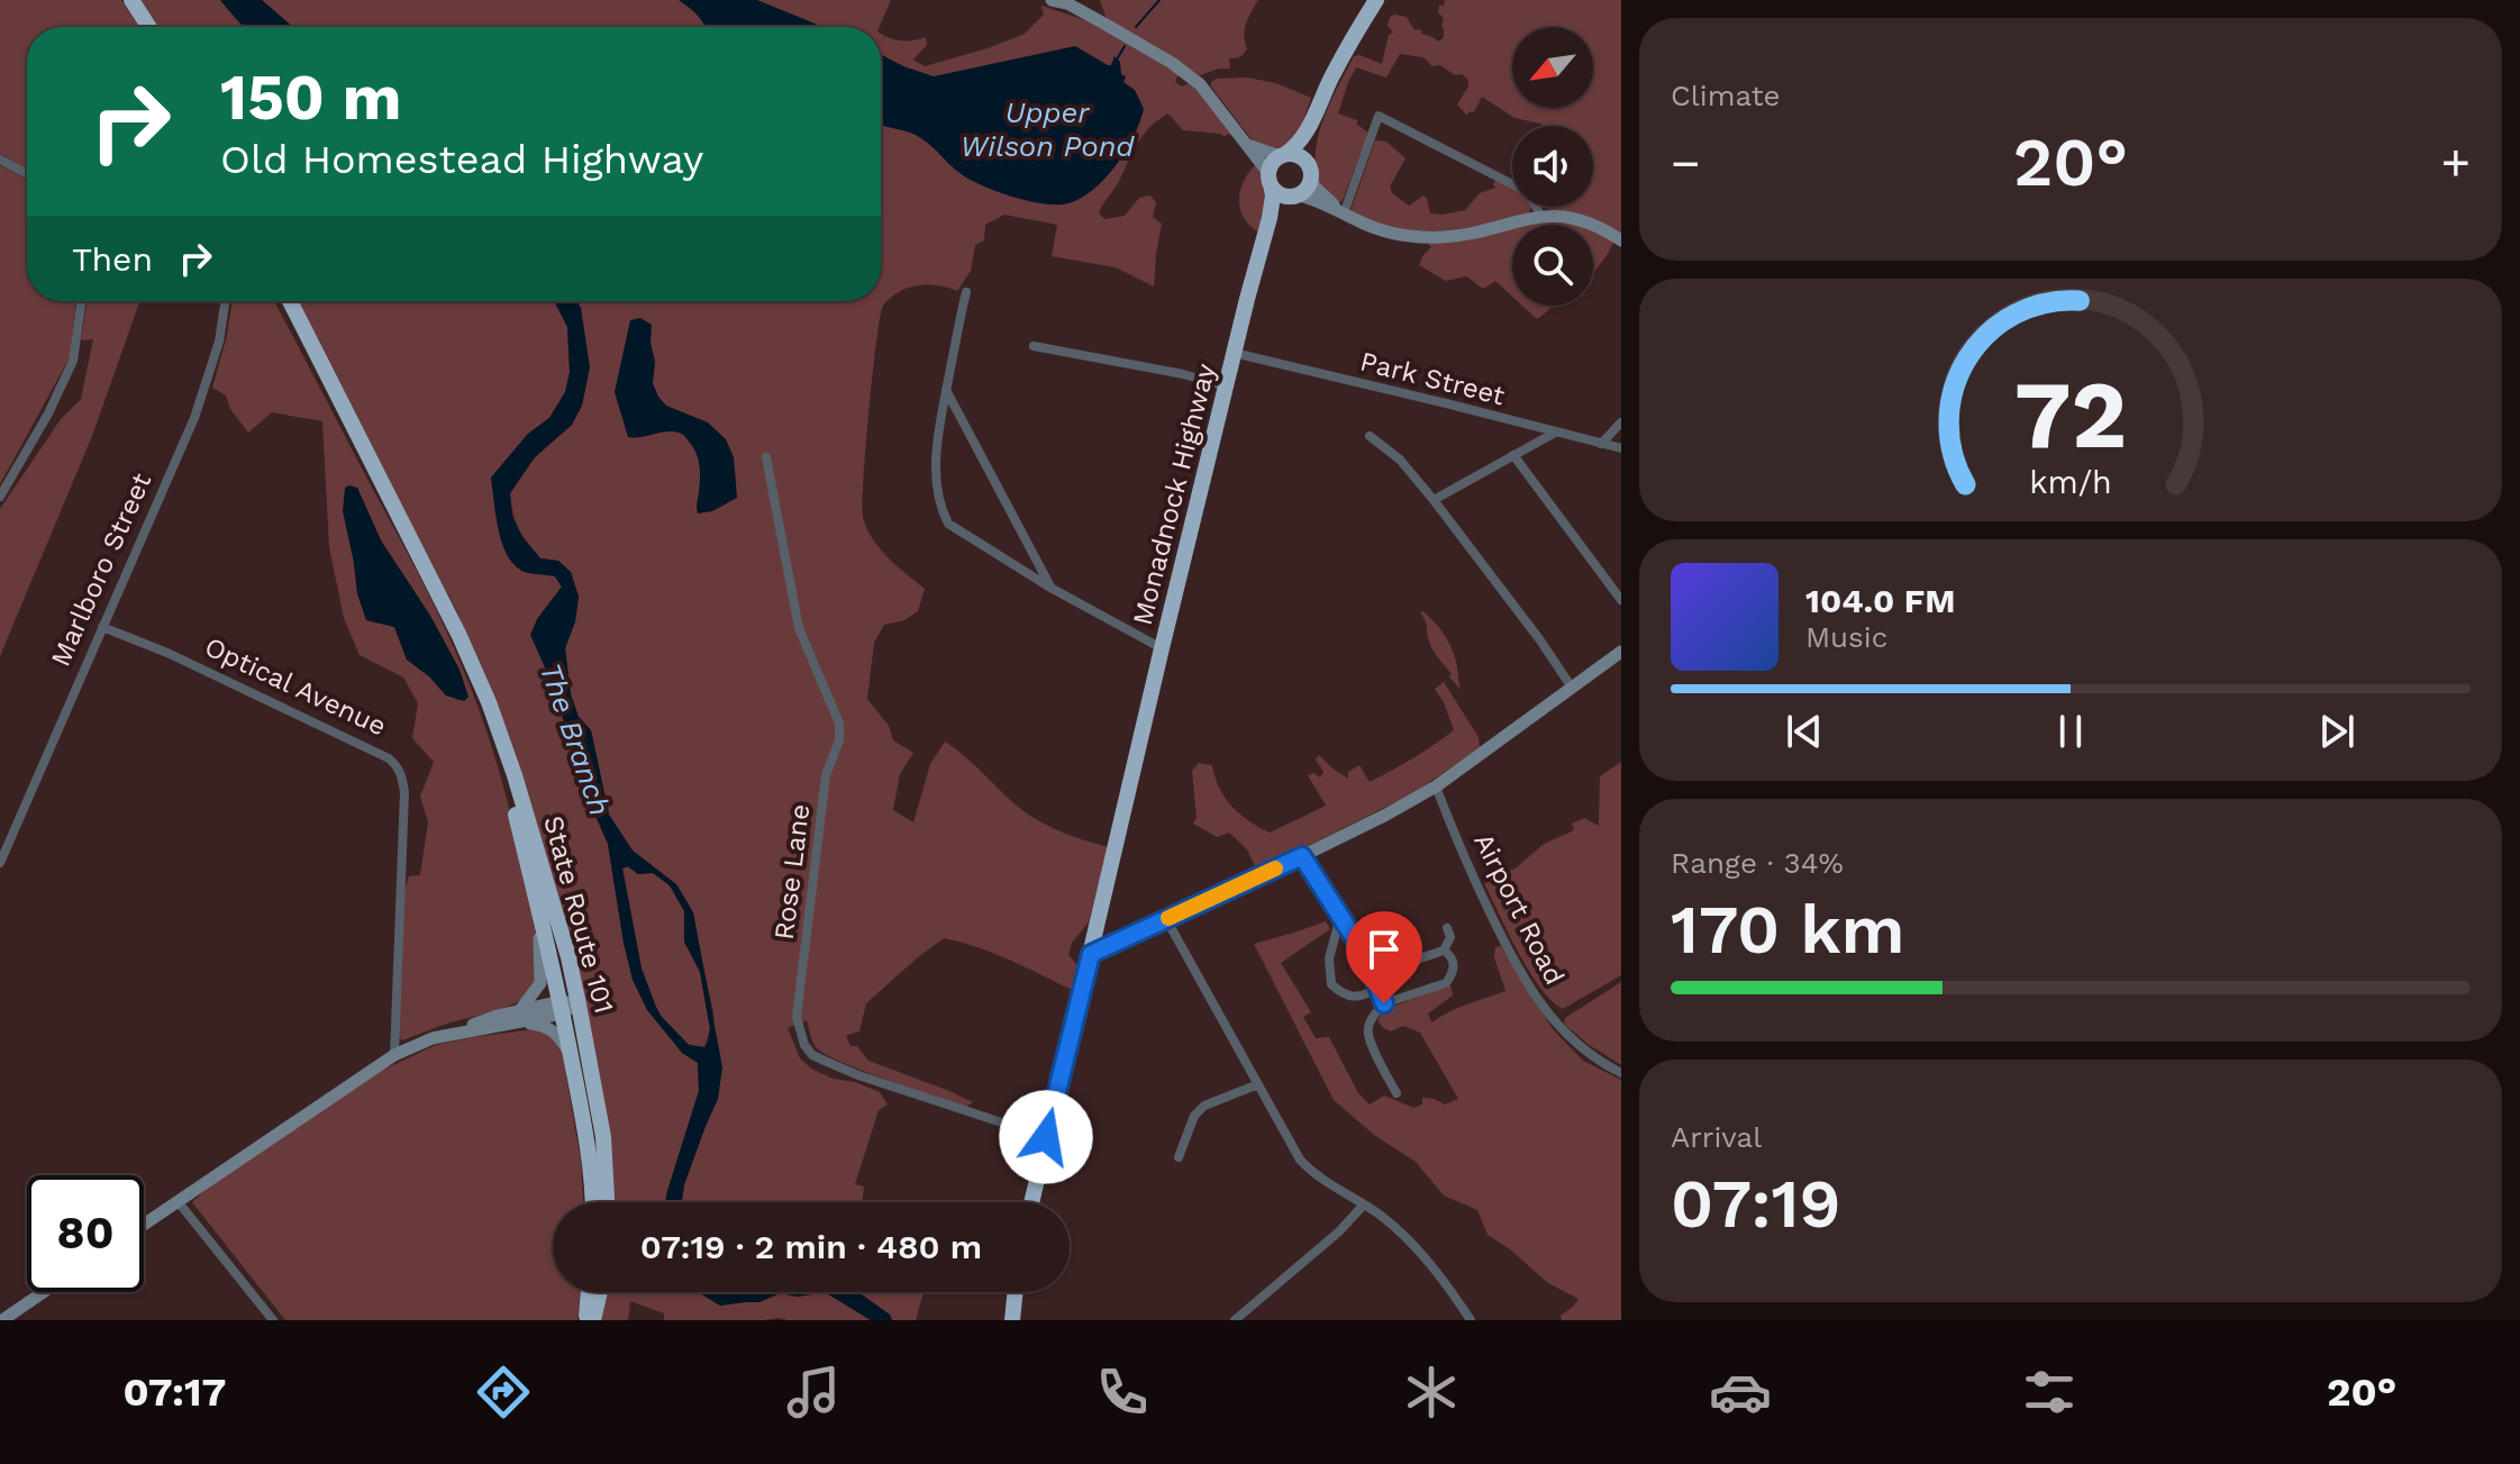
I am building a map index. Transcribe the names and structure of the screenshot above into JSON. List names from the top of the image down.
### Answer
{
  "streets": {
    "highway": ["Monadnock Highway", "State Route 101"],
    "street": [
      "Park Street",
      "Marlboro Street",
      "Optical Avenue",
      "Rose Lane",
      "Airport Road"
    ]
  },
  "crossings": [
    ["Park Street", "Monadnock Highway"],
    ["Monadnock Highway", "Rose Lane"],
    ["Marlboro Street", "Optical Avenue"]
  ],
  "water": ["Upper Wilson Pond", "The Branch"],
  "north": "bottom left",
  "page": {
    "tile": [
      "Climate",
      ["Range · 34%", "170 km"],
      ["Arrival", "07:19"]
    ],
    "turn": ["150 m", "Old Homestead Highway"],
    "heat": ["−", "20°", "+"],
    "then": "Then",
    "song": ["104.0 FM", "Music"],
    "limit": "80",
    "trip": "07:19 · 2 min · 480 m",
    "tabs": ["07:17", "20°"],
    "gauge": ["72", "km/h"]
  }
}
